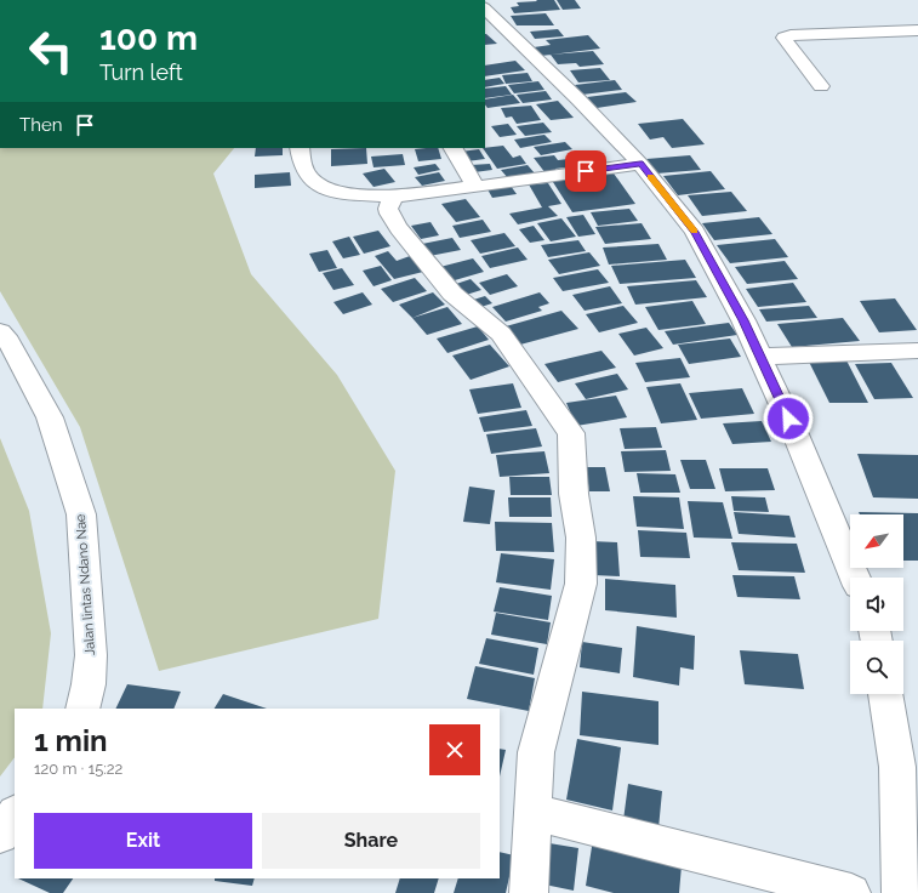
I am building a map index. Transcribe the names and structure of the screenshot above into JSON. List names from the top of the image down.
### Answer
{
  "streets": {
    "street": ["Jalan lintas Ndano Nae"]
  },
  "north": "bottom left",
  "page": {
    "turn": ["100 m", "Turn left"],
    "then": "Then",
    "heading": ["1 min", "120 m · 15:22"],
    "buttons": ["Exit", "Share"]
  }
}
